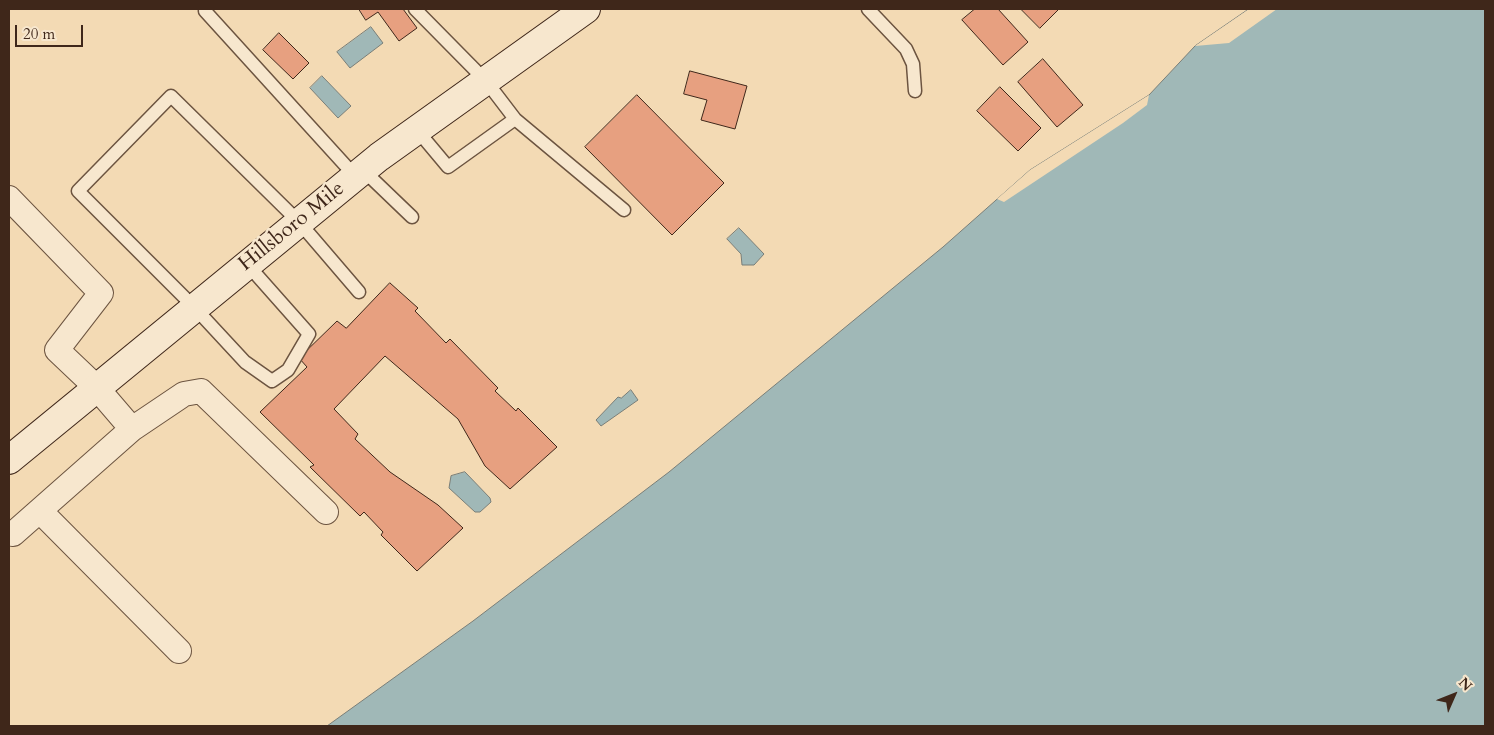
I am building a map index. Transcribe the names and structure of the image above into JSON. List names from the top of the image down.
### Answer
{
  "streets": {
    "main road": ["Hillsboro Mile"]
  },
  "scale_bar": "20 m",
  "north": "top right"
}
